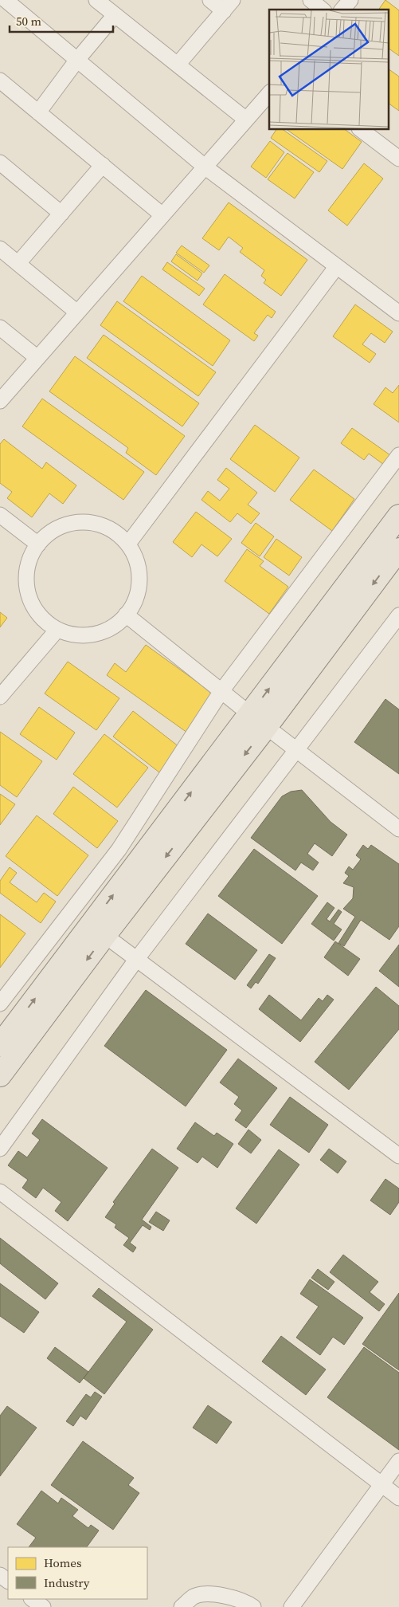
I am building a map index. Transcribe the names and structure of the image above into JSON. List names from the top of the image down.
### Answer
{
  "legend": ["Homes", "Industry"],
  "scale_bar": "50 m"
}
